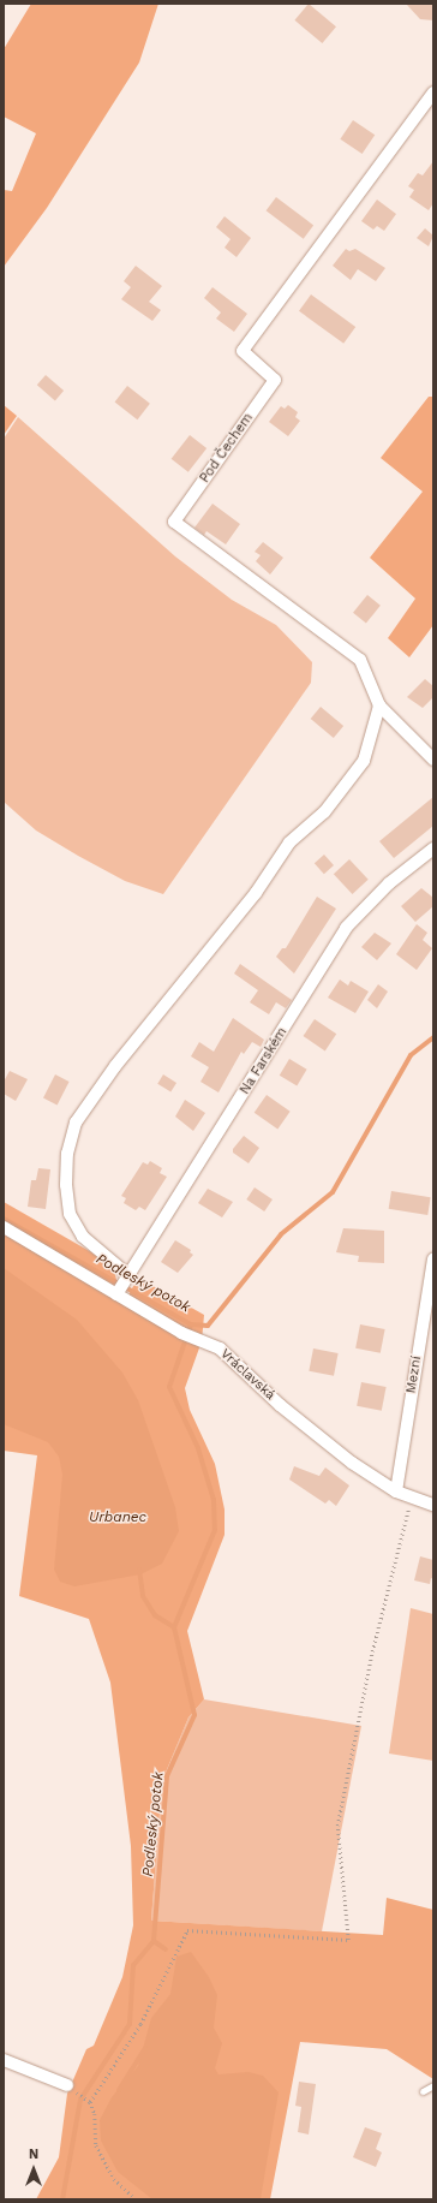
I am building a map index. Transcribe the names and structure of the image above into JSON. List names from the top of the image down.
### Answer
{
  "streets": {
    "street": [
      "Pod Čechem",
      "Na Farském",
      "Vráclavská",
      "Mezní"
    ]
  },
  "crossings": [
    ["Na Farském", "Vráclavská"],
    ["Vráclavská", "Mezní"]
  ],
  "water": ["Podleský potok", "Urbanec"],
  "north": "top"
}
